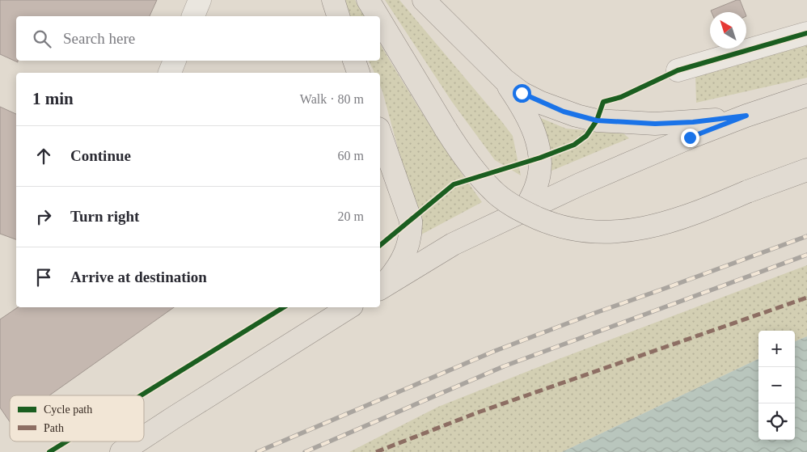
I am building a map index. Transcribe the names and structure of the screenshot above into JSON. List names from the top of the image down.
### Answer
{
  "legend": ["Cycle path", "Path"],
  "north": "top left",
  "page": {
    "search": "Search here",
    "heading": ["1 min", "Walk · 80 m"],
    "list": [
      ["Continue", "60 m"],
      ["Turn right", "20 m"],
      "Arrive at destination"
    ],
    "map_buttons": ["+", "−"]
  }
}
